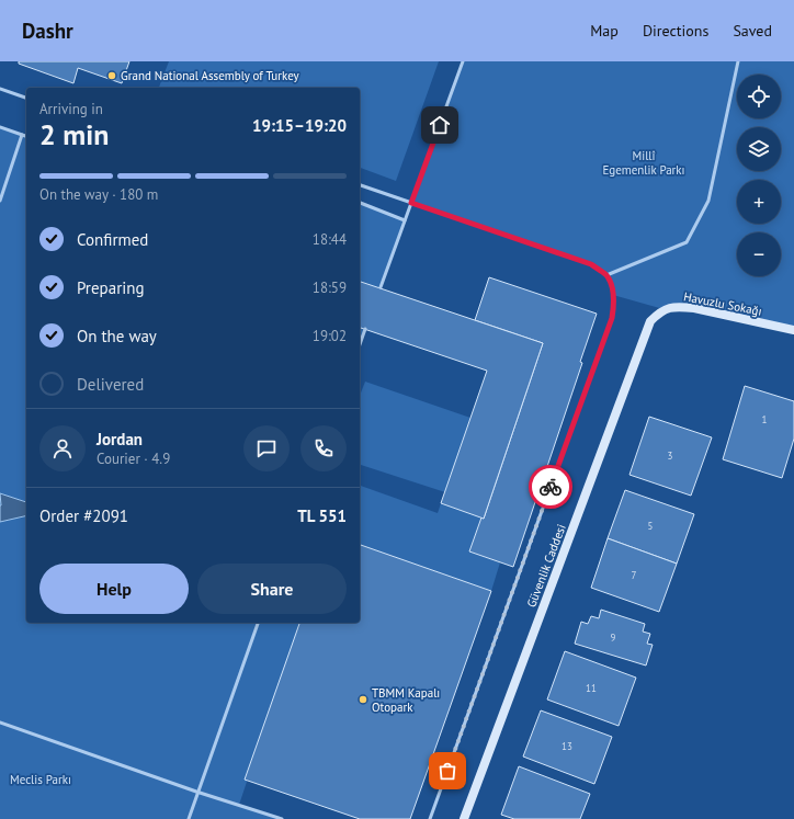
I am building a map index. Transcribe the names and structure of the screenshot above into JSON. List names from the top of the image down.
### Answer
{
  "streets": {
    "main road": ["Havuzlu Sokağı", "Güvenlik Caddesi"]
  },
  "crossings": [
    ["Havuzlu Sokağı", "Güvenlik Caddesi"]
  ],
  "parks": ["Millî Egemenlik Parkı", "Meclis Parkı"],
  "places": ["Grand National Assembly of Turkey", "TBMM Kapalı Otopark"],
  "house_numbers": [
    "1",
    "3",
    "5",
    "7",
    "9",
    "11",
    "13"
  ],
  "page": {
    "header": "Dashr",
    "nav": ["Map", "Directions", "Saved"],
    "map_buttons": ["+", "−"],
    "heading": ["2 min", "Arriving in", "19:15–19:20"],
    "panel": [
      "Jordan",
      "Courier · 4.9",
      "Order #2091",
      "TL 551"
    ],
    "bar": "On the way · 180 m",
    "list": [
      ["Confirmed", "18:44"],
      ["Preparing", "18:59"],
      ["On the way", "19:02"],
      "Delivered"
    ],
    "buttons": ["Help", "Share"]
  }
}
